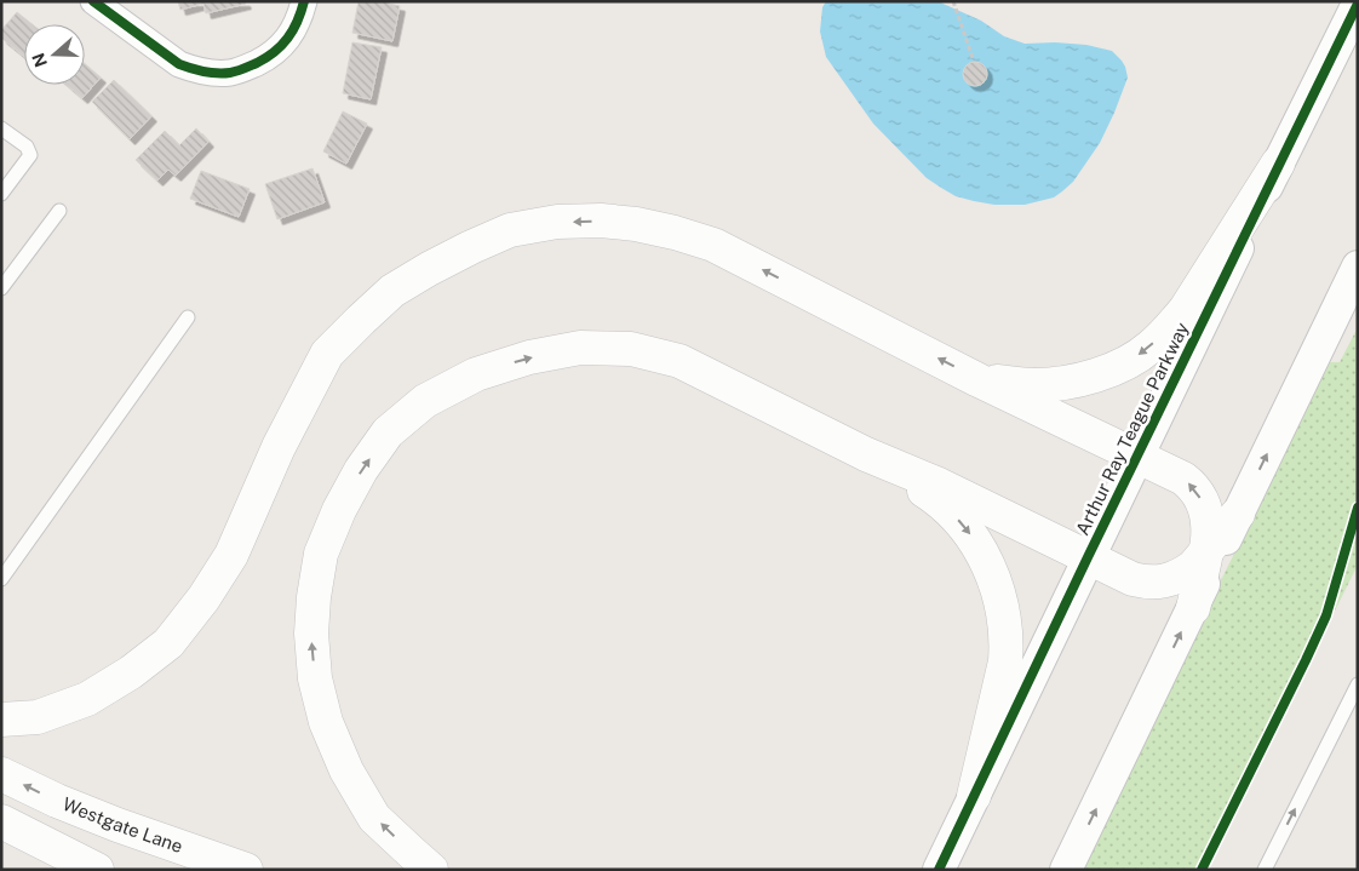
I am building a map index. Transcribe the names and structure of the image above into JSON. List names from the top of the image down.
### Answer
{
  "streets": {
    "main road": ["Westgate Lane"],
    "street": ["Arthur Ray Teague Parkway"]
  },
  "north": "left"
}
